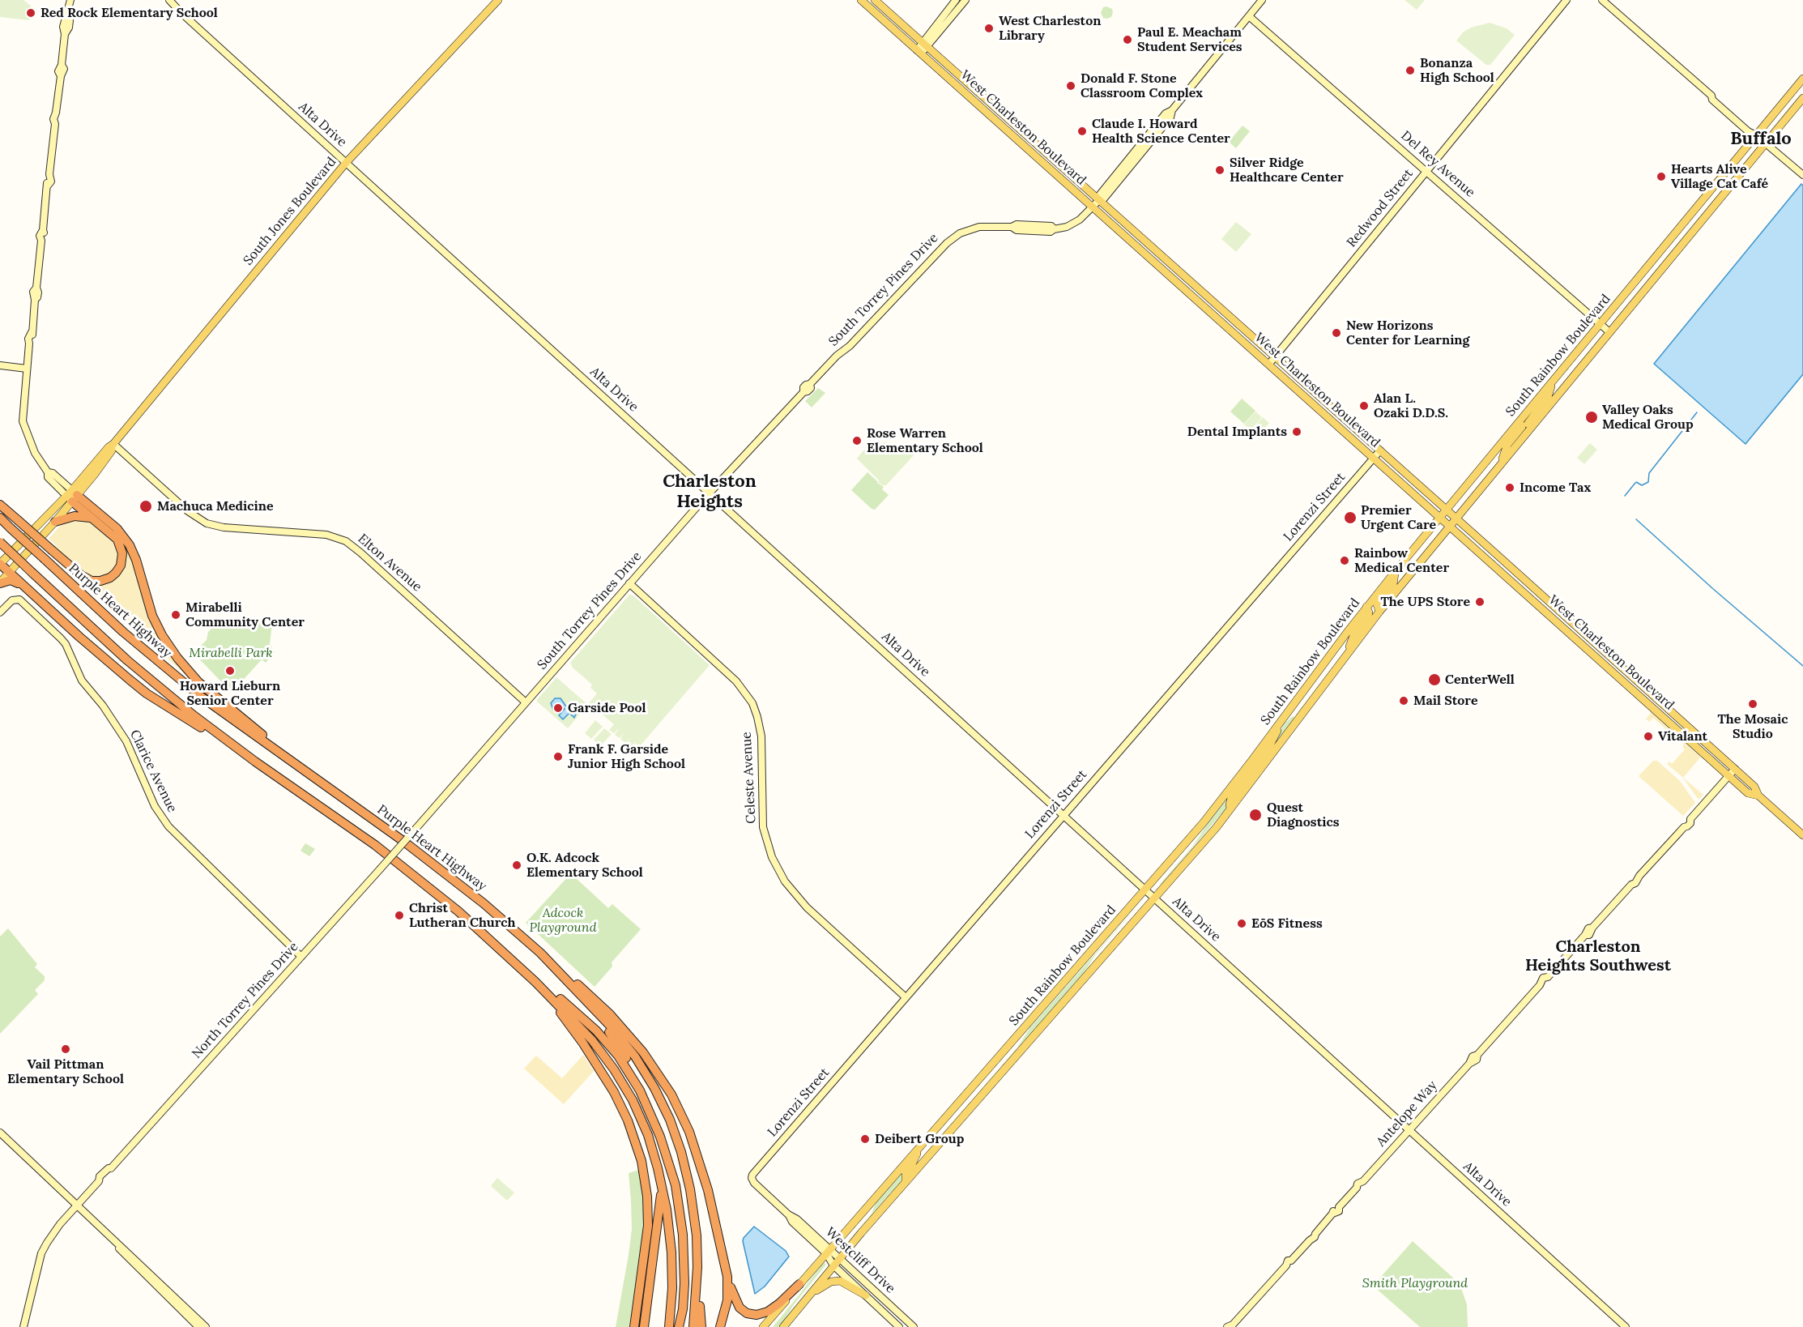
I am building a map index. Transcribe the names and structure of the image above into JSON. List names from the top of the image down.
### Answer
{
  "streets": {
    "highway": ["Purple Heart Highway"],
    "main road": ["West Charleston Boulevard", "South Jones Boulevard", "South Rainbow Boulevard"],
    "street": [
      "Alta Drive",
      "Del Rey Avenue",
      "Redwood Street",
      "South Torrey Pines Drive",
      "Lorenzi Street",
      "Elton Avenue",
      "Clarice Avenue",
      "Celeste Avenue",
      "North Torrey Pines Drive",
      "Antelope Way",
      "Westcliff Drive"
    ]
  },
  "crossings": [
    ["Alta Drive", "South Jones Boulevard"],
    ["Alta Drive", "South Torrey Pines Drive"],
    ["Alta Drive", "South Rainbow Boulevard"],
    ["Alta Drive", "Lorenzi Street"],
    ["Alta Drive", "Antelope Way"],
    ["West Charleston Boulevard", "Redwood Street"],
    ["West Charleston Boulevard", "South Torrey Pines Drive"],
    ["West Charleston Boulevard", "South Rainbow Boulevard"],
    ["West Charleston Boulevard", "Lorenzi Street"],
    ["West Charleston Boulevard", "Antelope Way"],
    ["Del Rey Avenue", "Redwood Street"],
    ["Del Rey Avenue", "South Torrey Pines Drive"],
    ["Del Rey Avenue", "South Rainbow Boulevard"],
    ["South Jones Boulevard", "Elton Avenue"],
    ["South Torrey Pines Drive", "Elton Avenue"],
    ["South Torrey Pines Drive", "Celeste Avenue"],
    ["South Torrey Pines Drive", "North Torrey Pines Drive"],
    ["South Rainbow Boulevard", "Westcliff Drive"],
    ["Lorenzi Street", "Celeste Avenue"],
    ["Lorenzi Street", "Westcliff Drive"],
    ["Clarice Avenue", "North Torrey Pines Drive"]
  ],
  "districts": ["Buffalo", "Charleston Heights", "Charleston Heights Southwest"],
  "parks": ["Mirabelli Park", "Adcock Playground", "Smith Playground"],
  "places": [
    "Red Rock Elementary School",
    "West Charleston Library",
    "Paul E. Meacham Student Services",
    "Bonanza High School",
    "Donald F. Stone Classroom Complex",
    "Claude I. Howard Health Science Center",
    "Silver Ridge Healthcare Center",
    "Hearts Alive Village Cat Café",
    "New Horizons Center for Learning",
    "Alan L. Ozaki D.D.S.",
    "Valley Oaks Medical Group",
    "Dental Implants",
    "Rose Warren Elementary School",
    "Income Tax",
    "Machuca Medicine",
    "Premier Urgent Care",
    "Rainbow Medical Center",
    "The UPS Store",
    "Mirabelli Community Center",
    "Howard Lieburn Senior Center",
    "CenterWell",
    "Mail Store",
    "The Mosaic Studio",
    "Garside Pool",
    "Vitalant",
    "Frank F. Garside Junior High School",
    "Quest Diagnostics",
    "O.K. Adcock Elementary School",
    "Christ Lutheran Church",
    "EōS Fitness",
    "Vail Pittman Elementary School",
    "Deibert Group"
  ]
}
